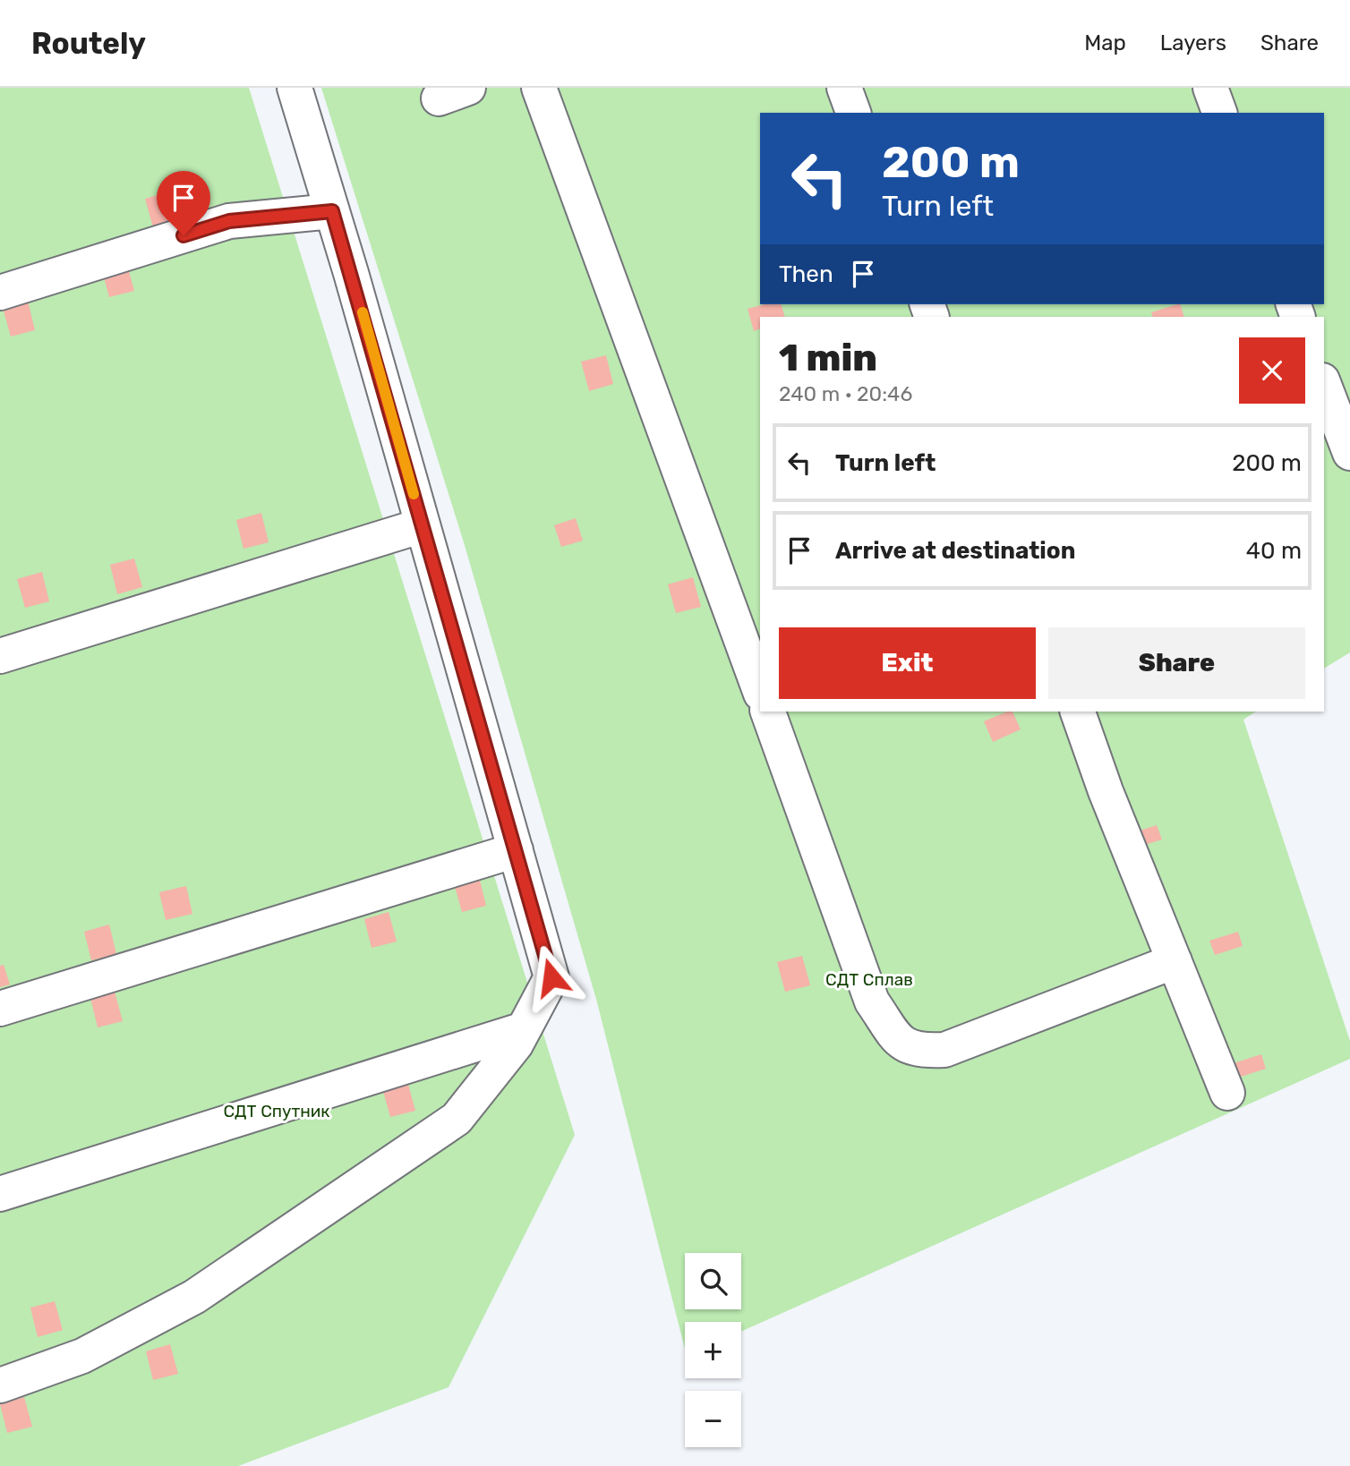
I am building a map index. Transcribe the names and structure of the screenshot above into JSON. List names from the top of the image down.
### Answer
{
  "parks": ["СДТ Сплав", "СДТ Спутник"],
  "page": {
    "header": "Routely",
    "nav": ["Map", "Layers", "Share"],
    "turn": ["200 m", "Turn left"],
    "then": "Then",
    "heading": ["1 min", "240 m · 20:46"],
    "list": [
      {
        "name": "Turn left",
        "value": "200 m"
      },
      {
        "name": "Arrive at destination",
        "value": "40 m"
      }
    ],
    "buttons": ["Exit", "Share"],
    "map_buttons": ["+", "−"]
  }
}
